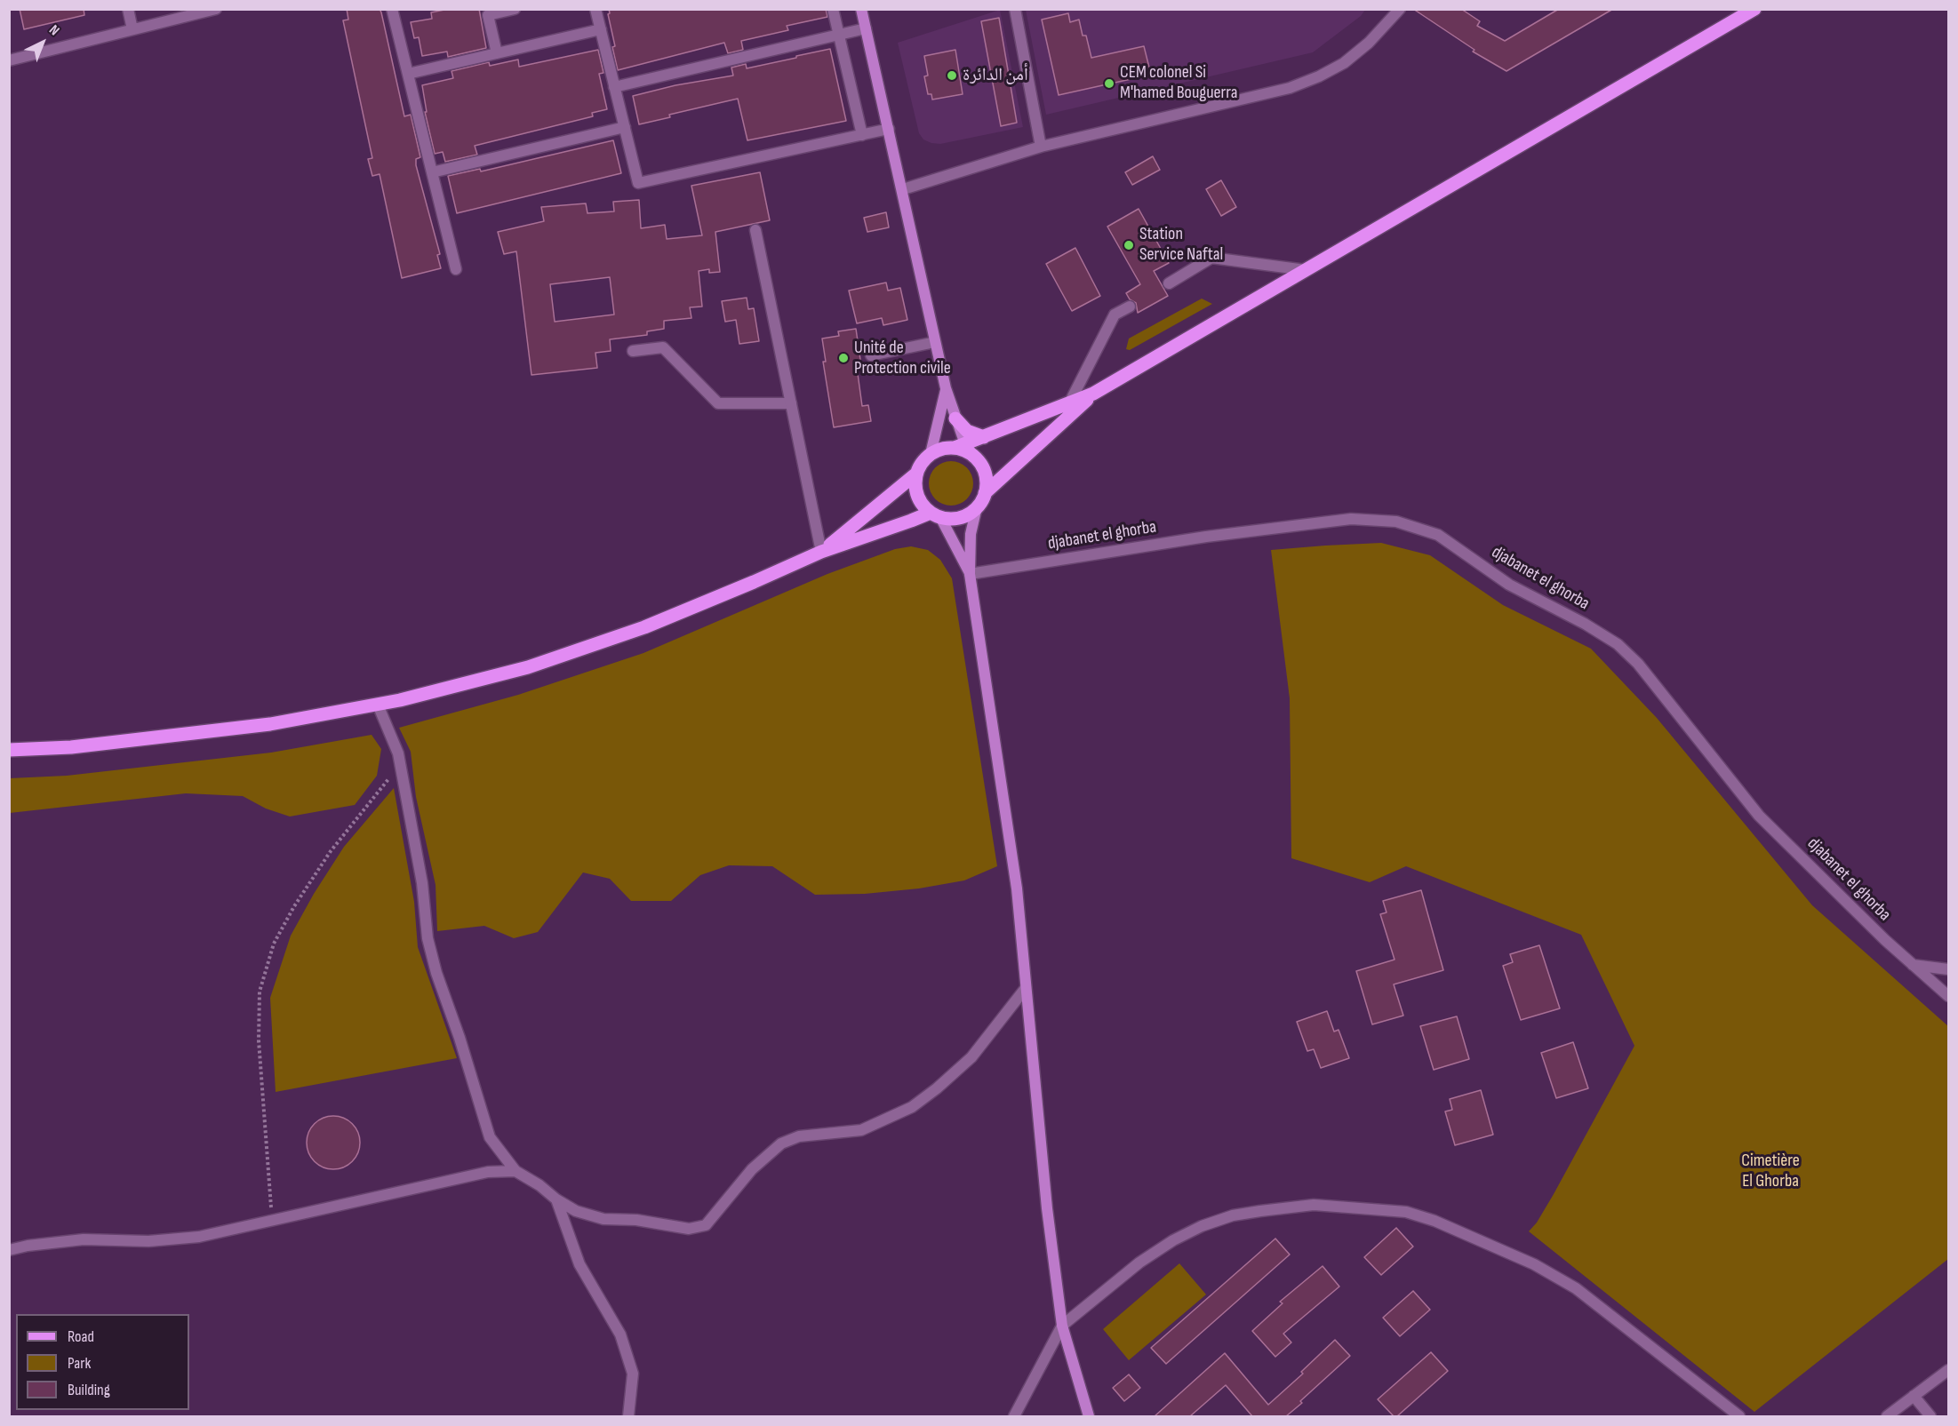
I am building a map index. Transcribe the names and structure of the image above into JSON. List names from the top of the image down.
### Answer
{
  "streets": {
    "street": ["djabanet el ghorba"]
  },
  "parks": ["Cimetière El Ghorba"],
  "places": [
    "أمن الدائرة",
    "CEM colonel Si M'hamed Bouguerra",
    "Station Service Naftal",
    "Unité de Protection civile"
  ],
  "legend": ["Road", "Park", "Building"],
  "north": "top right"
}
